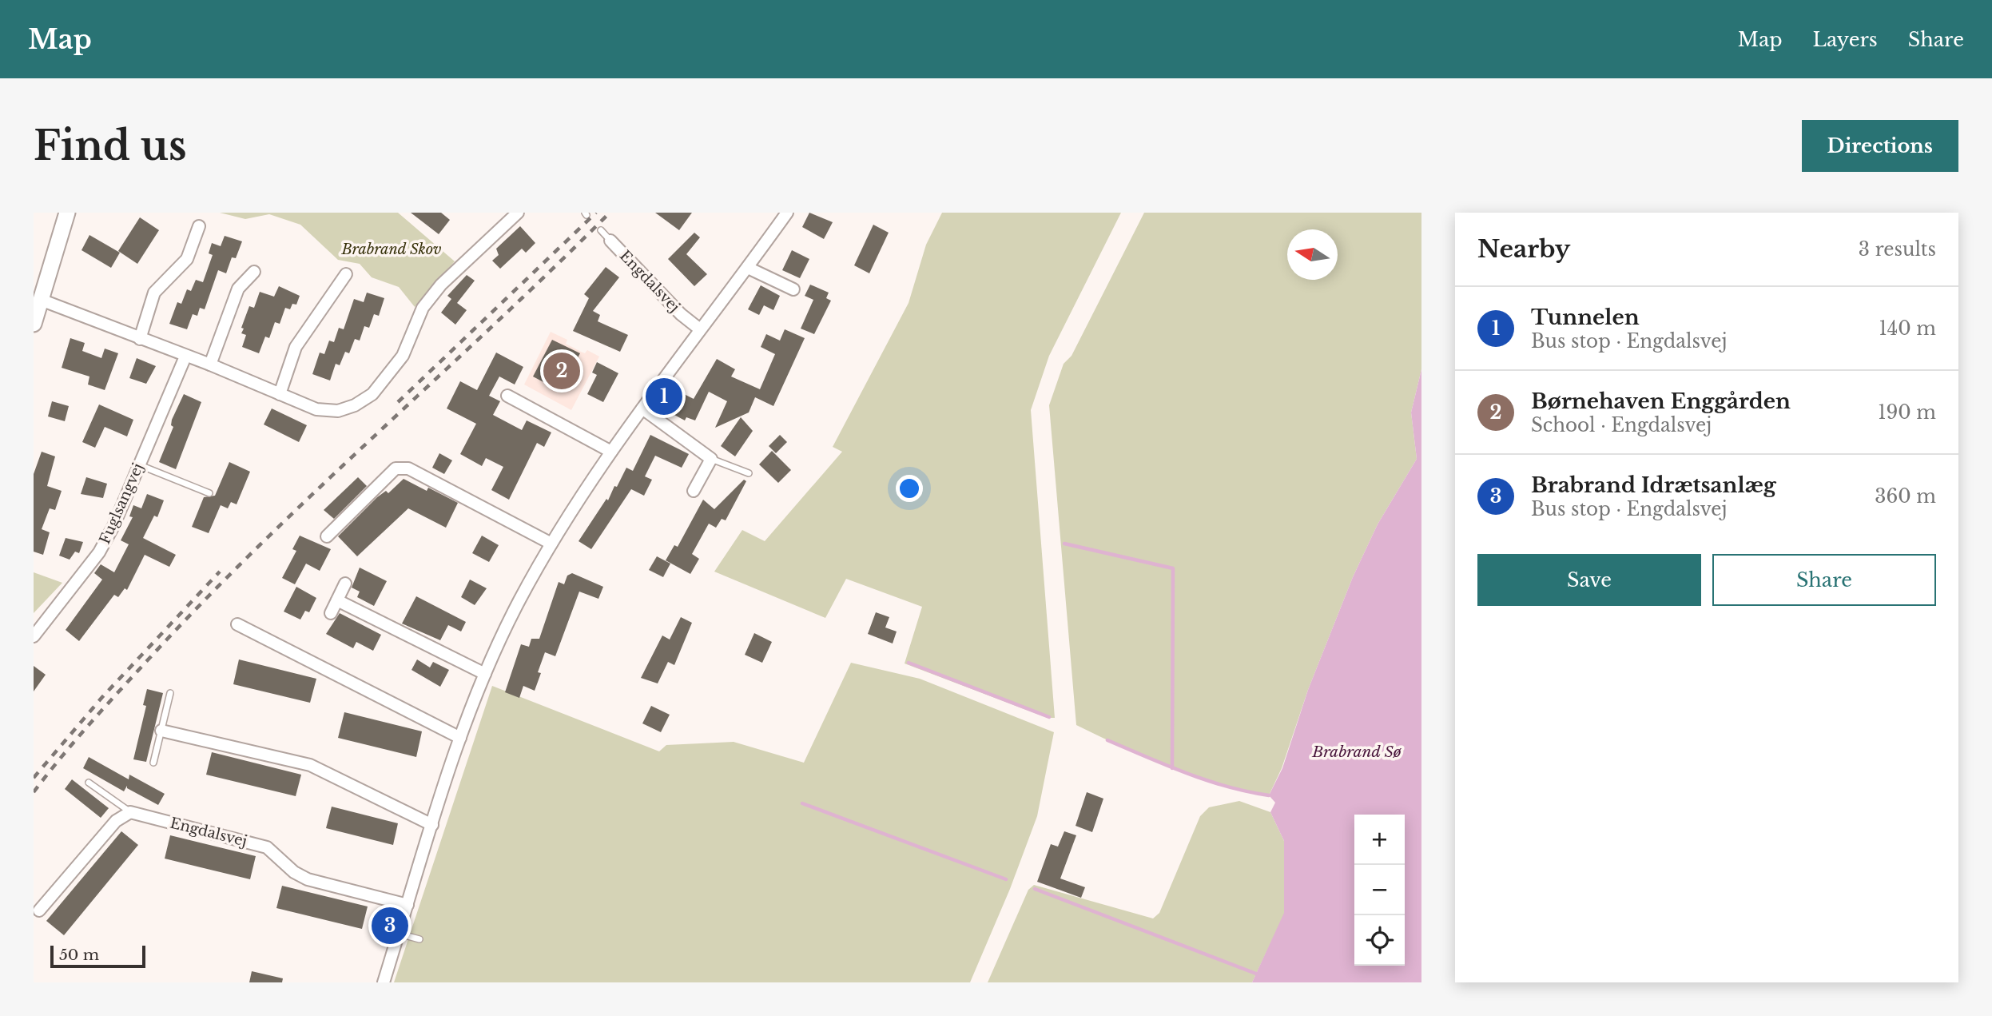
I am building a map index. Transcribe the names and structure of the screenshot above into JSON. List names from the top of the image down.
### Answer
{
  "streets": {
    "street": ["Engdalsvej", "Fuglsangvej"]
  },
  "water": ["Brabrand Sø"],
  "parks": ["Brabrand Skov"],
  "scale_bar": "50 m",
  "north": "left",
  "page": {
    "header": "Map",
    "nav": ["Map", "Layers", "Share"],
    "buttons": [
      "Directions",
      ["Save", "Share"]
    ],
    "title": "Find us",
    "heading": ["Nearby", "3 results"],
    "list": [
      {
        "mark": "1",
        "name": "Tunnelen",
        "note": "Bus stop · Engdalsvej",
        "value": "140 m"
      },
      {
        "mark": "2",
        "name": "Børnehaven Enggården",
        "note": "School · Engdalsvej",
        "value": "190 m"
      },
      {
        "mark": "3",
        "name": "Brabrand Idrætsanlæg",
        "note": "Bus stop · Engdalsvej",
        "value": "360 m"
      }
    ],
    "pins": ["2", "1", "3"],
    "map_buttons": ["+", "−"],
    "scale": "50 m"
  }
}
